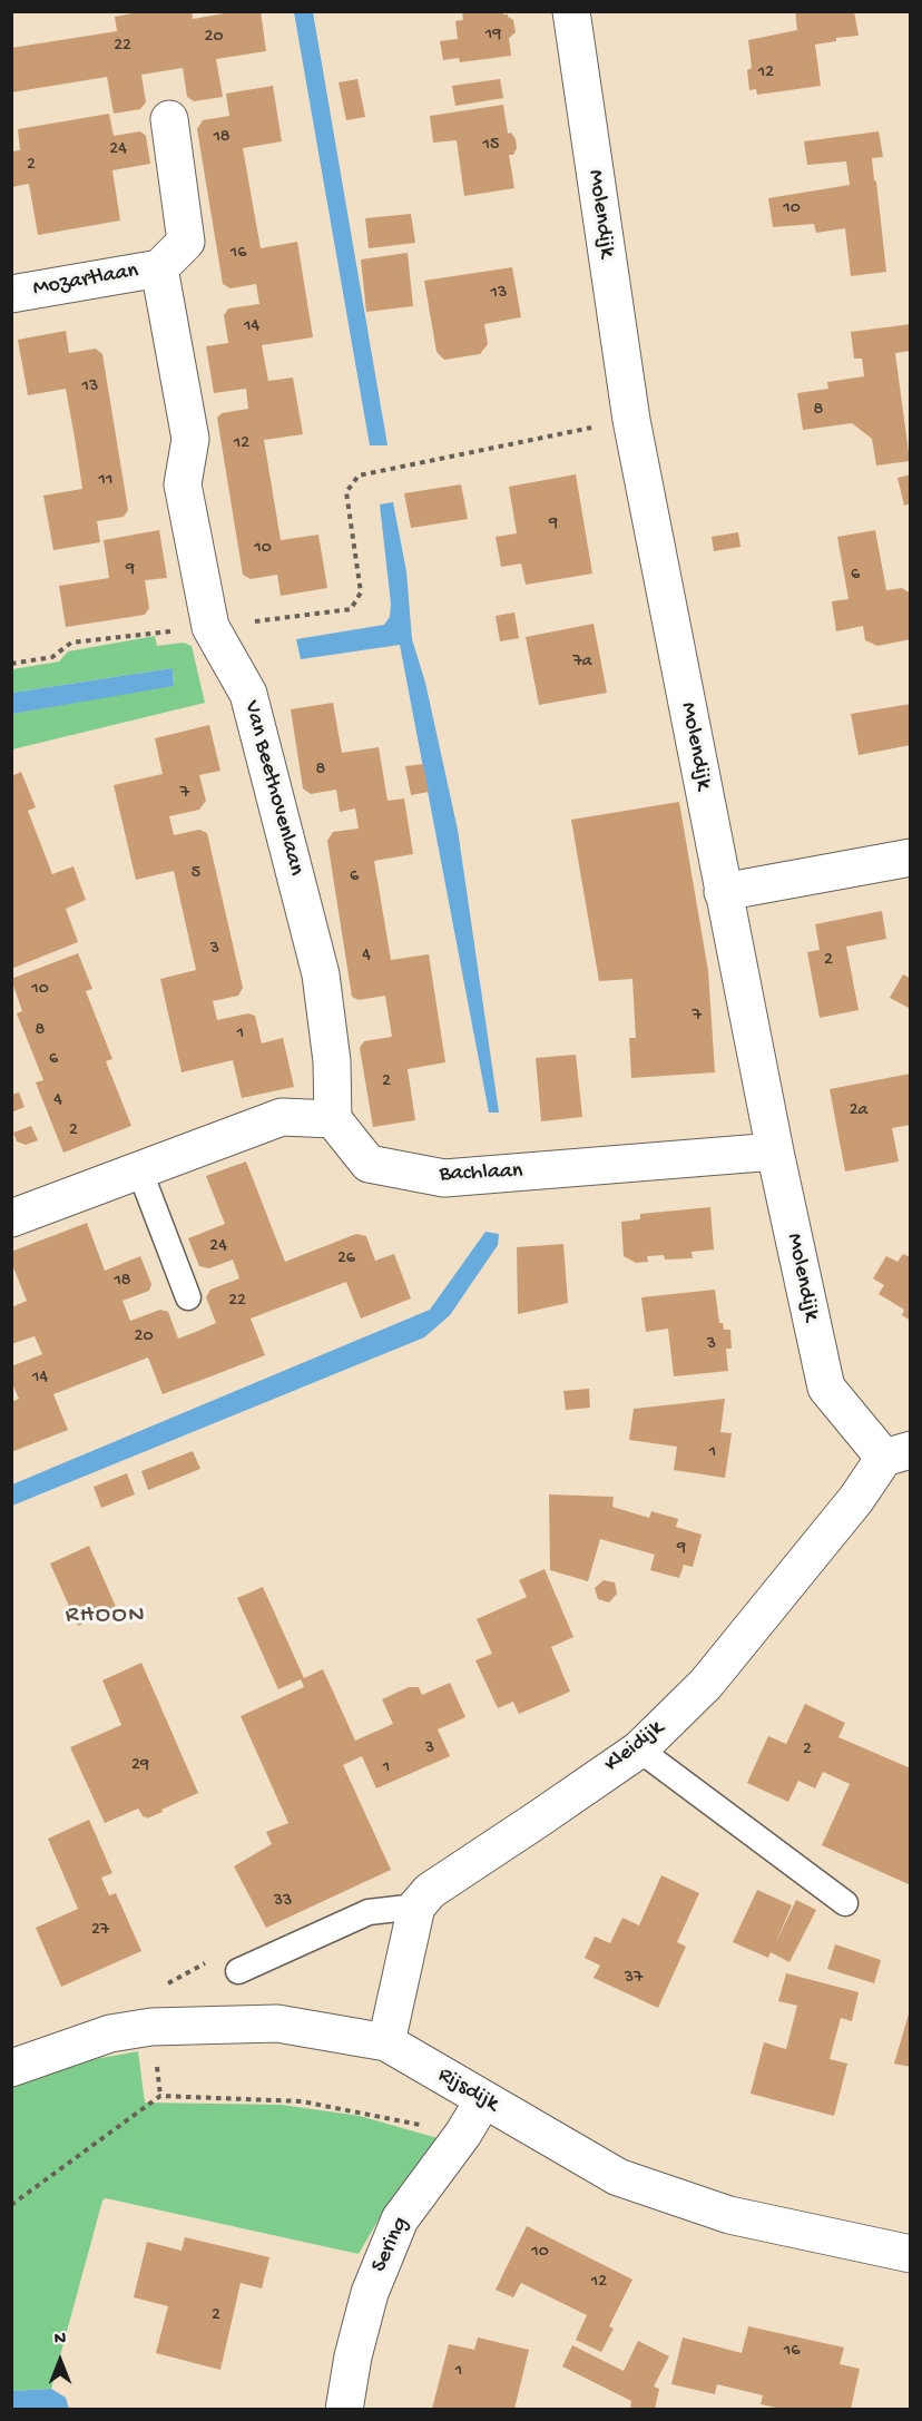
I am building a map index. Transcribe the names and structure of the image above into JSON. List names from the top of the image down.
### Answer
{
  "streets": {
    "street": [
      "Molendijk",
      "Mozartlaan",
      "Van Beethovenlaan",
      "Bachlaan",
      "Kleidijk",
      "Rijsdijk",
      "Sering"
    ]
  },
  "crossings": [
    ["Molendijk", "Bachlaan"],
    ["Molendijk", "Kleidijk"],
    ["Mozartlaan", "Van Beethovenlaan"],
    ["Van Beethovenlaan", "Bachlaan"],
    ["Rijsdijk", "Sering"]
  ],
  "districts": ["RHOON"],
  "house_numbers": [
    "19",
    "20",
    "22",
    "12",
    "18",
    "15",
    "24",
    "2",
    "10",
    "16",
    "13",
    "14",
    "13",
    "8",
    "12",
    "11",
    "9",
    "10",
    "9",
    "6",
    "7a",
    "8",
    "7",
    "5",
    "6",
    "3",
    "4",
    "2",
    "10",
    "7",
    "8",
    "1",
    "6",
    "2",
    "4",
    "2a",
    "2",
    "24",
    "26",
    "18",
    "22",
    "20",
    "3",
    "14",
    "1",
    "9",
    "3",
    "2",
    "29",
    "1",
    "33",
    "27",
    "37",
    "10",
    "12",
    "2",
    "16",
    "1"
  ],
  "north": "top"
}
